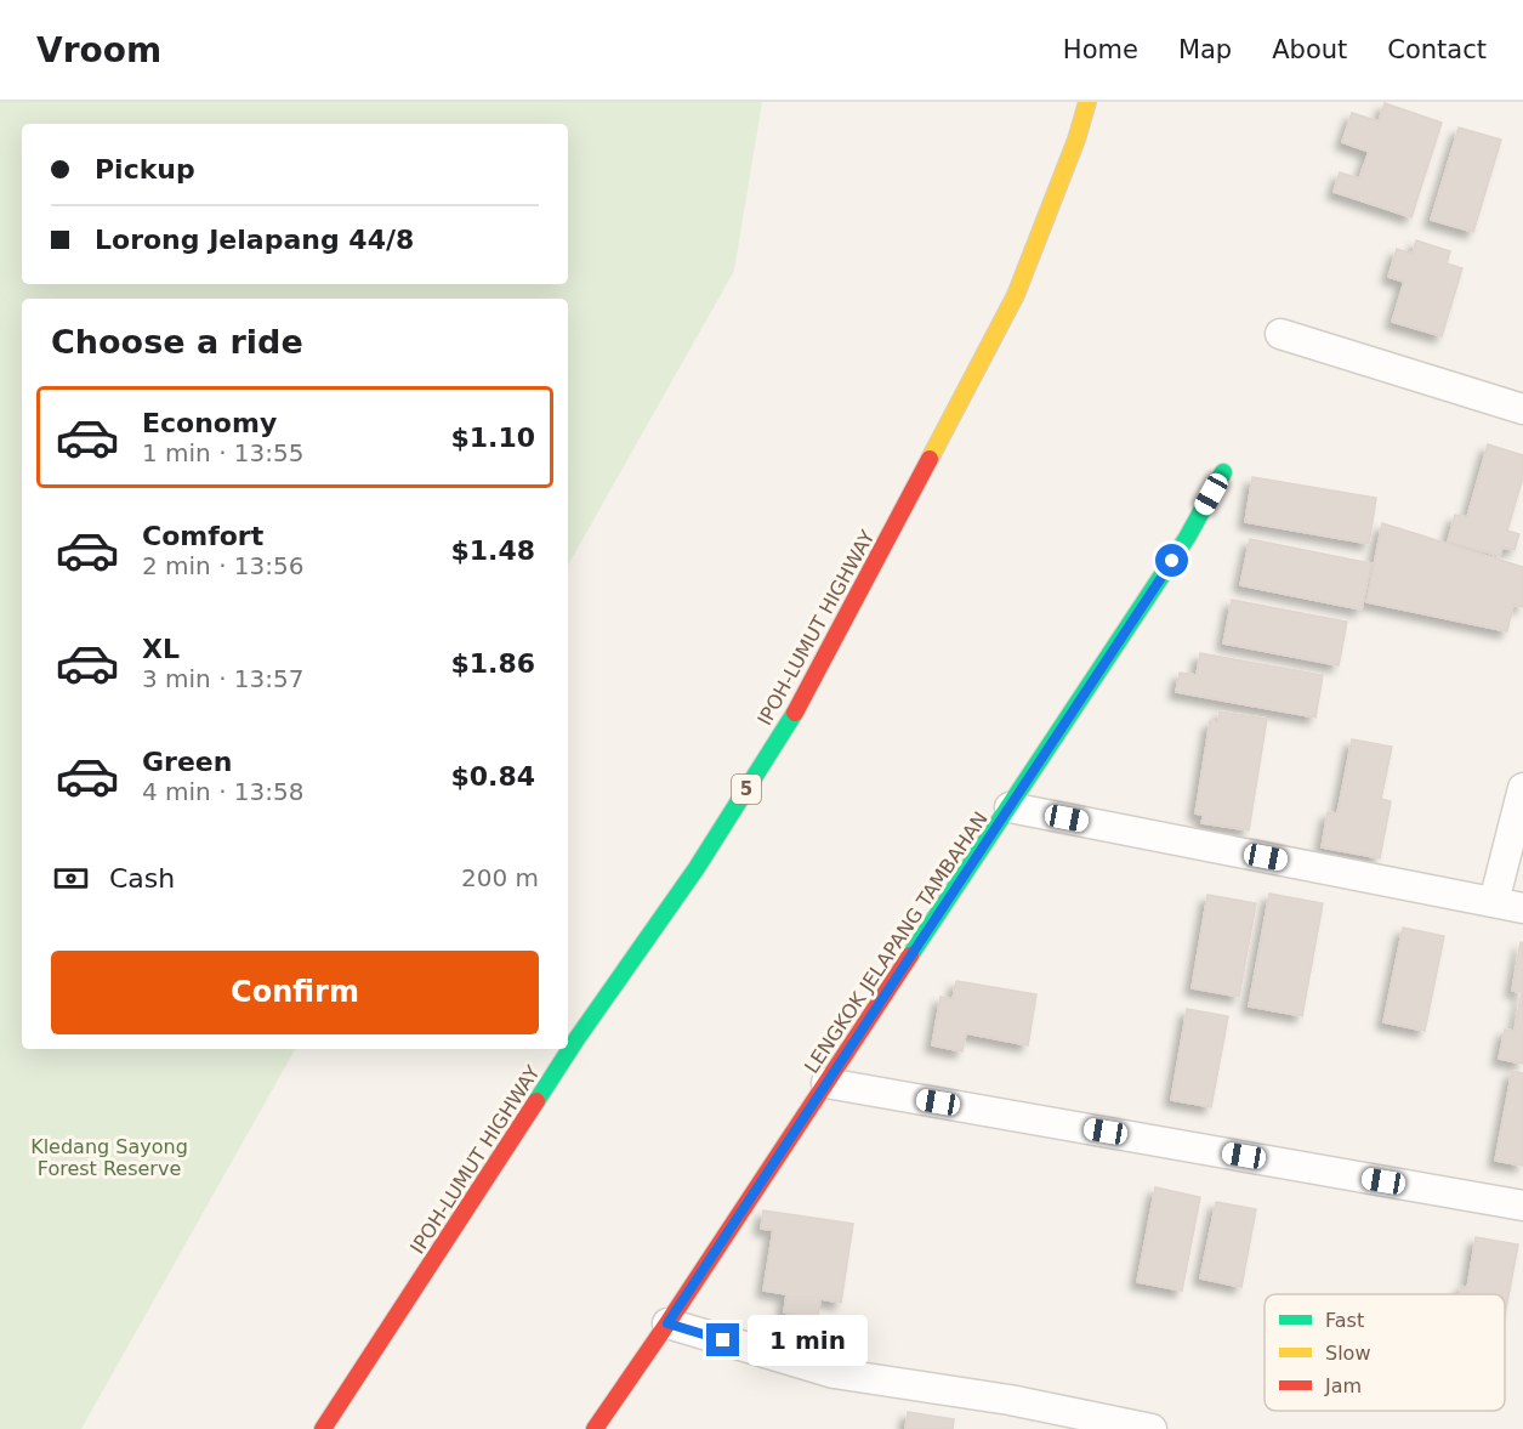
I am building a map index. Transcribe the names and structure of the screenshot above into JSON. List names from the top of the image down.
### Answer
{
  "streets": {
    "main road": ["IPOH-LUMUT HIGHWAY", "5", "LENGKOK JELAPANG TAMBAHAN"]
  },
  "parks": ["Kledang Sayong Forest Reserve"],
  "legend": ["Fast", "Slow", "Jam"],
  "page": {
    "header": "Vroom",
    "nav": [
      "Home",
      "Map",
      "About",
      "Contact"
    ],
    "banner": ["Pickup", "Lorong Jelapang 44/8"],
    "heading": "Choose a ride",
    "list": [
      {
        "name": "Economy",
        "note": "1 min · 13:55",
        "value": "$1.10"
      },
      {
        "name": "Comfort",
        "note": "2 min · 13:56",
        "value": "$1.48"
      },
      {
        "name": "XL",
        "note": "3 min · 13:57",
        "value": "$1.86"
      },
      {
        "name": "Green",
        "note": "4 min · 13:58",
        "value": "$0.84"
      }
    ],
    "pay": ["Cash", "200 m"],
    "buttons": "Confirm",
    "bubble": "1 min"
  }
}
